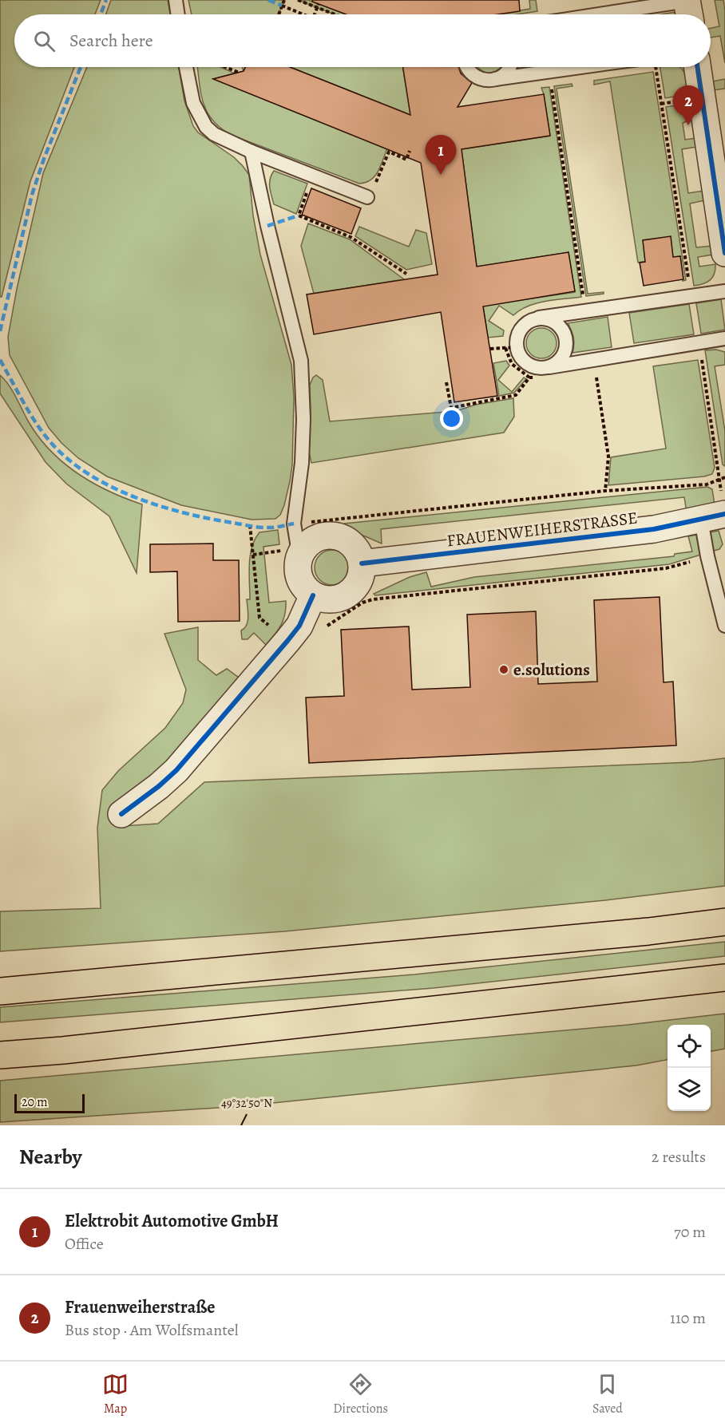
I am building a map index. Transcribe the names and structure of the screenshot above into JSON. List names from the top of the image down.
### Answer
{
  "streets": {
    "street": ["FRAUENWEIHERSTRASSE"]
  },
  "places": ["e.solutions"],
  "scale_bar": "20 m",
  "page": {
    "search": "Search here",
    "pins": ["2", "1"],
    "scale": "20 m",
    "heading": ["Nearby", "2 results"],
    "list": [
      {
        "mark": "1",
        "name": "Elektrobit Automotive GmbH",
        "note": "Office",
        "value": "70 m"
      },
      {
        "mark": "2",
        "name": "Frauenweiherstraße",
        "note": "Bus stop · Am Wolfsmantel",
        "value": "110 m"
      }
    ],
    "nav": ["Map", "Directions", "Saved"]
  },
  "coordinates": ["49°32'50\"N"]
}
